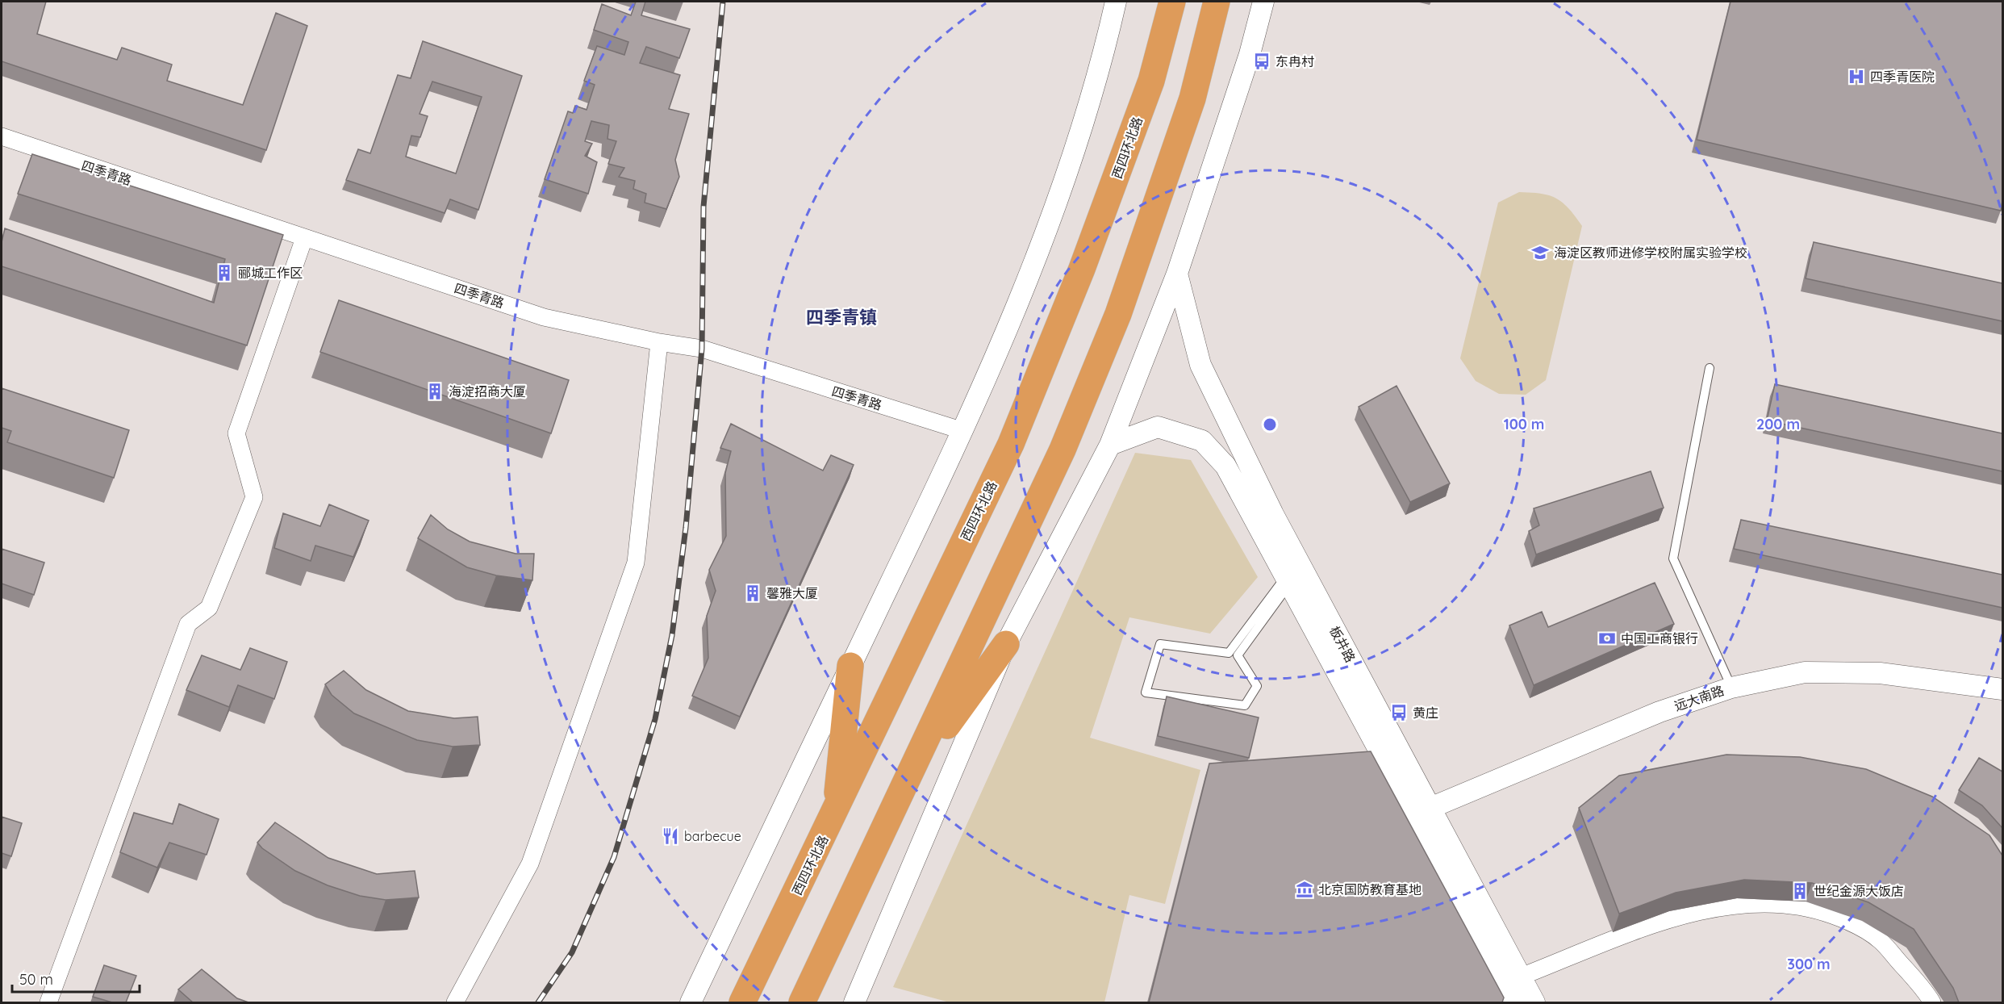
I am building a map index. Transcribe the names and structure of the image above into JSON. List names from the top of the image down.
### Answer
{
  "streets": {
    "highway": ["西四环北路"],
    "street": ["四季青路", "板井路", "远大南路"]
  },
  "crossings": [
    ["板井路", "远大南路"]
  ],
  "districts": ["四季青镇"],
  "places": {
    "bus stop": ["东冉村", "黄庄"],
    "hospital": ["四季青医院"],
    "school or university": ["海淀区教师进修学校附属实验学校"],
    "building": [
      "郦城工作区",
      "海淀招商大厦",
      "馨雅大厦",
      "世纪金源大饭店"
    ],
    "bank": ["中国工商银行"],
    "restaurant": ["barbecue"],
    "museum": ["北京国防教育基地"]
  },
  "scale_bar": "50 m",
  "rings": ["100 m", "200 m", "300 m"]
}
